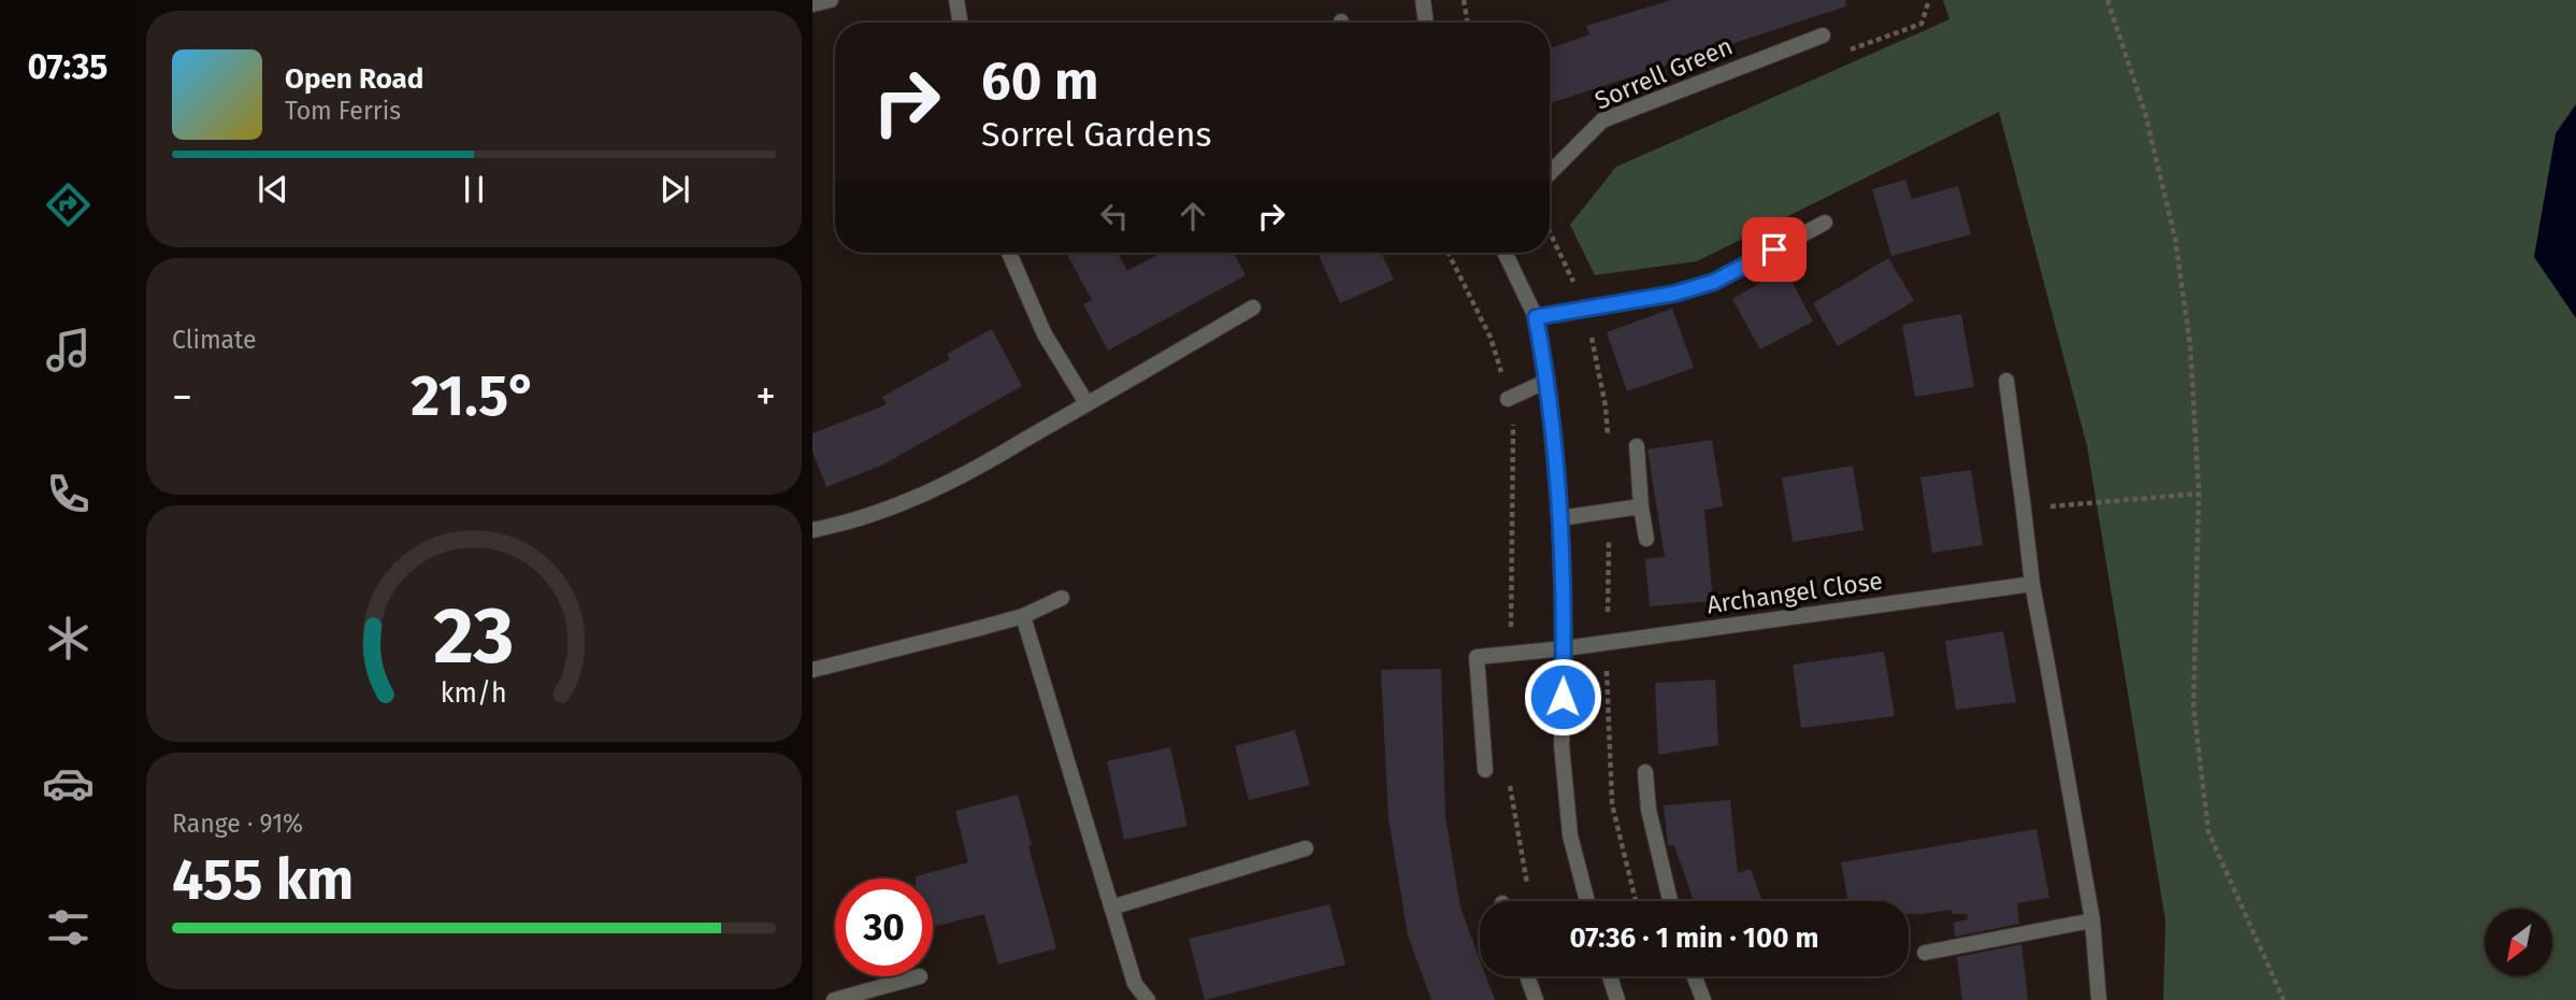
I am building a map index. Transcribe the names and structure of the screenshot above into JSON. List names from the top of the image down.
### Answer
{
  "streets": {
    "street": ["Sorrell Green", "Archangel Close"]
  },
  "north": "bottom left",
  "page": {
    "tabs": "07:35",
    "turn": ["60 m", "Sorrel Gardens"],
    "song": ["Open Road", "Tom Ferris"],
    "tile": [
      "Climate",
      ["Range · 91%", "455 km"]
    ],
    "heat": ["−", "21.5°", "+"],
    "limit": "30",
    "trip": "07:36 · 1 min · 100 m",
    "gauge": ["23", "km/h"]
  }
}
